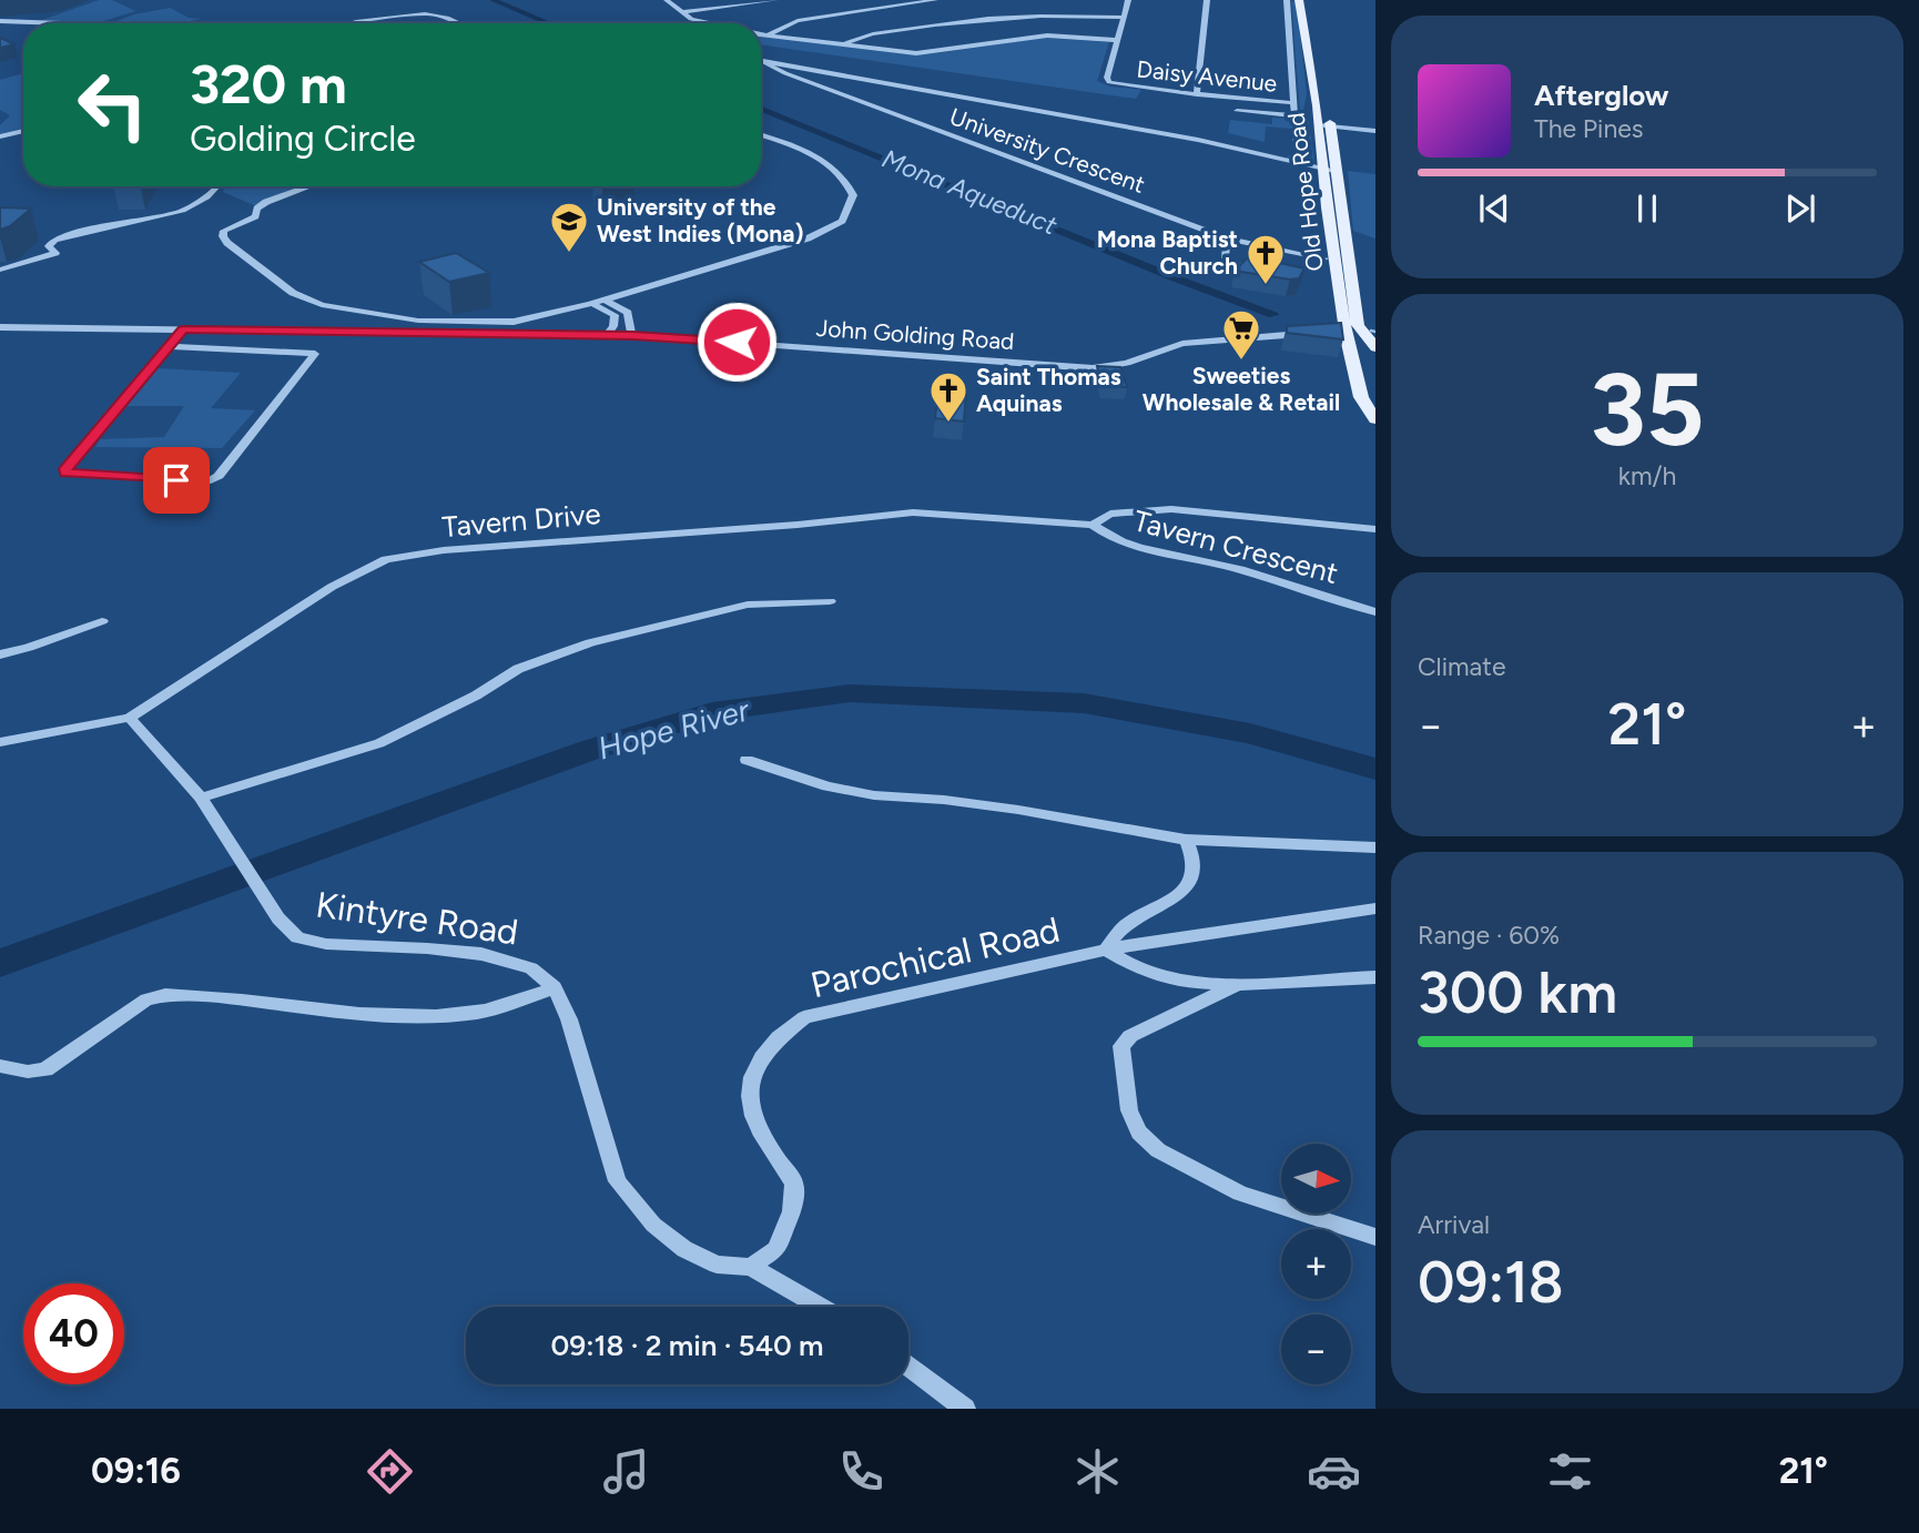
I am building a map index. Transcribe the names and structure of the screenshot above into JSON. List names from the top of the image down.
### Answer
{
  "streets": {
    "main road": ["Old Hope Road"],
    "street": [
      "Daisy Avenue",
      "University Crescent",
      "John Golding Road",
      "Tavern Drive",
      "Tavern Crescent",
      "Kintyre Road",
      "Parochical Road"
    ]
  },
  "crossings": [
    ["University Crescent", "Old Hope Road"],
    ["Tavern Drive", "Tavern Crescent"],
    ["Tavern Drive", "Kintyre Road"]
  ],
  "water": ["Mona Aqueduct", "Hope River"],
  "places": {
    "school or university": ["University of the West Indies (Mona)"],
    "church": ["Mona Baptist Church", "Saint Thomas Aquinas"],
    "supermarket": ["Sweeties Wholesale & Retail"]
  },
  "north": "right",
  "page": {
    "turn": ["320 m", "Golding Circle"],
    "song": ["Afterglow", "The Pines"],
    "tile": [
      ["35", "km/h"],
      "Climate",
      ["Range · 60%", "300 km"],
      ["Arrival", "09:18"]
    ],
    "heat": ["−", "21°", "+"],
    "map_buttons": ["+", "−"],
    "limit": "40",
    "trip": "09:18 · 2 min · 540 m",
    "tabs": ["09:16", "21°"]
  }
}
